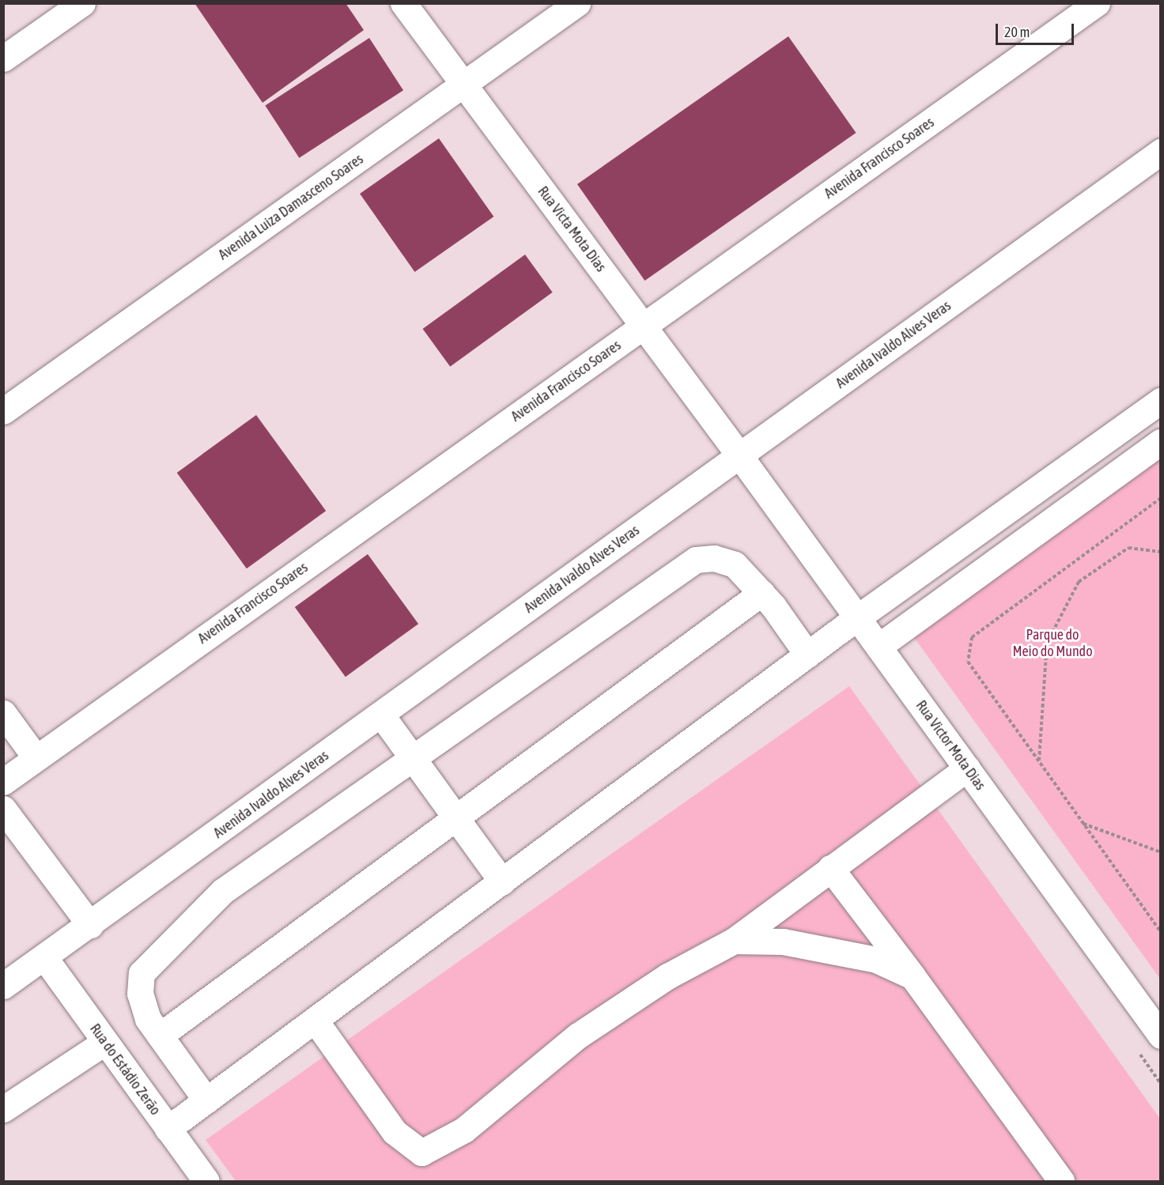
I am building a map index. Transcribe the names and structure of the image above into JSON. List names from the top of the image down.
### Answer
{
  "streets": {
    "street": [
      "Avenida Francisco Soares",
      "Avenida Luiza Damasceno Soares",
      "Rua Victa Mota Dias",
      "Avenida Ivaldo Alves Veras",
      "Rua Victor Mota Dias",
      "Rua do Estádio Zerão"
    ]
  },
  "crossings": [
    ["Avenida Francisco Soares", "Rua Victa Mota Dias"],
    ["Avenida Luiza Damasceno Soares", "Rua Victa Mota Dias"],
    ["Rua Victa Mota Dias", "Avenida Ivaldo Alves Veras"],
    ["Rua Victa Mota Dias", "Rua Victor Mota Dias"],
    ["Avenida Ivaldo Alves Veras", "Rua Victor Mota Dias"],
    ["Avenida Ivaldo Alves Veras", "Rua do Estádio Zerão"]
  ],
  "parks": ["Parque do Meio do Mundo"],
  "scale_bar": "20 m"
}
